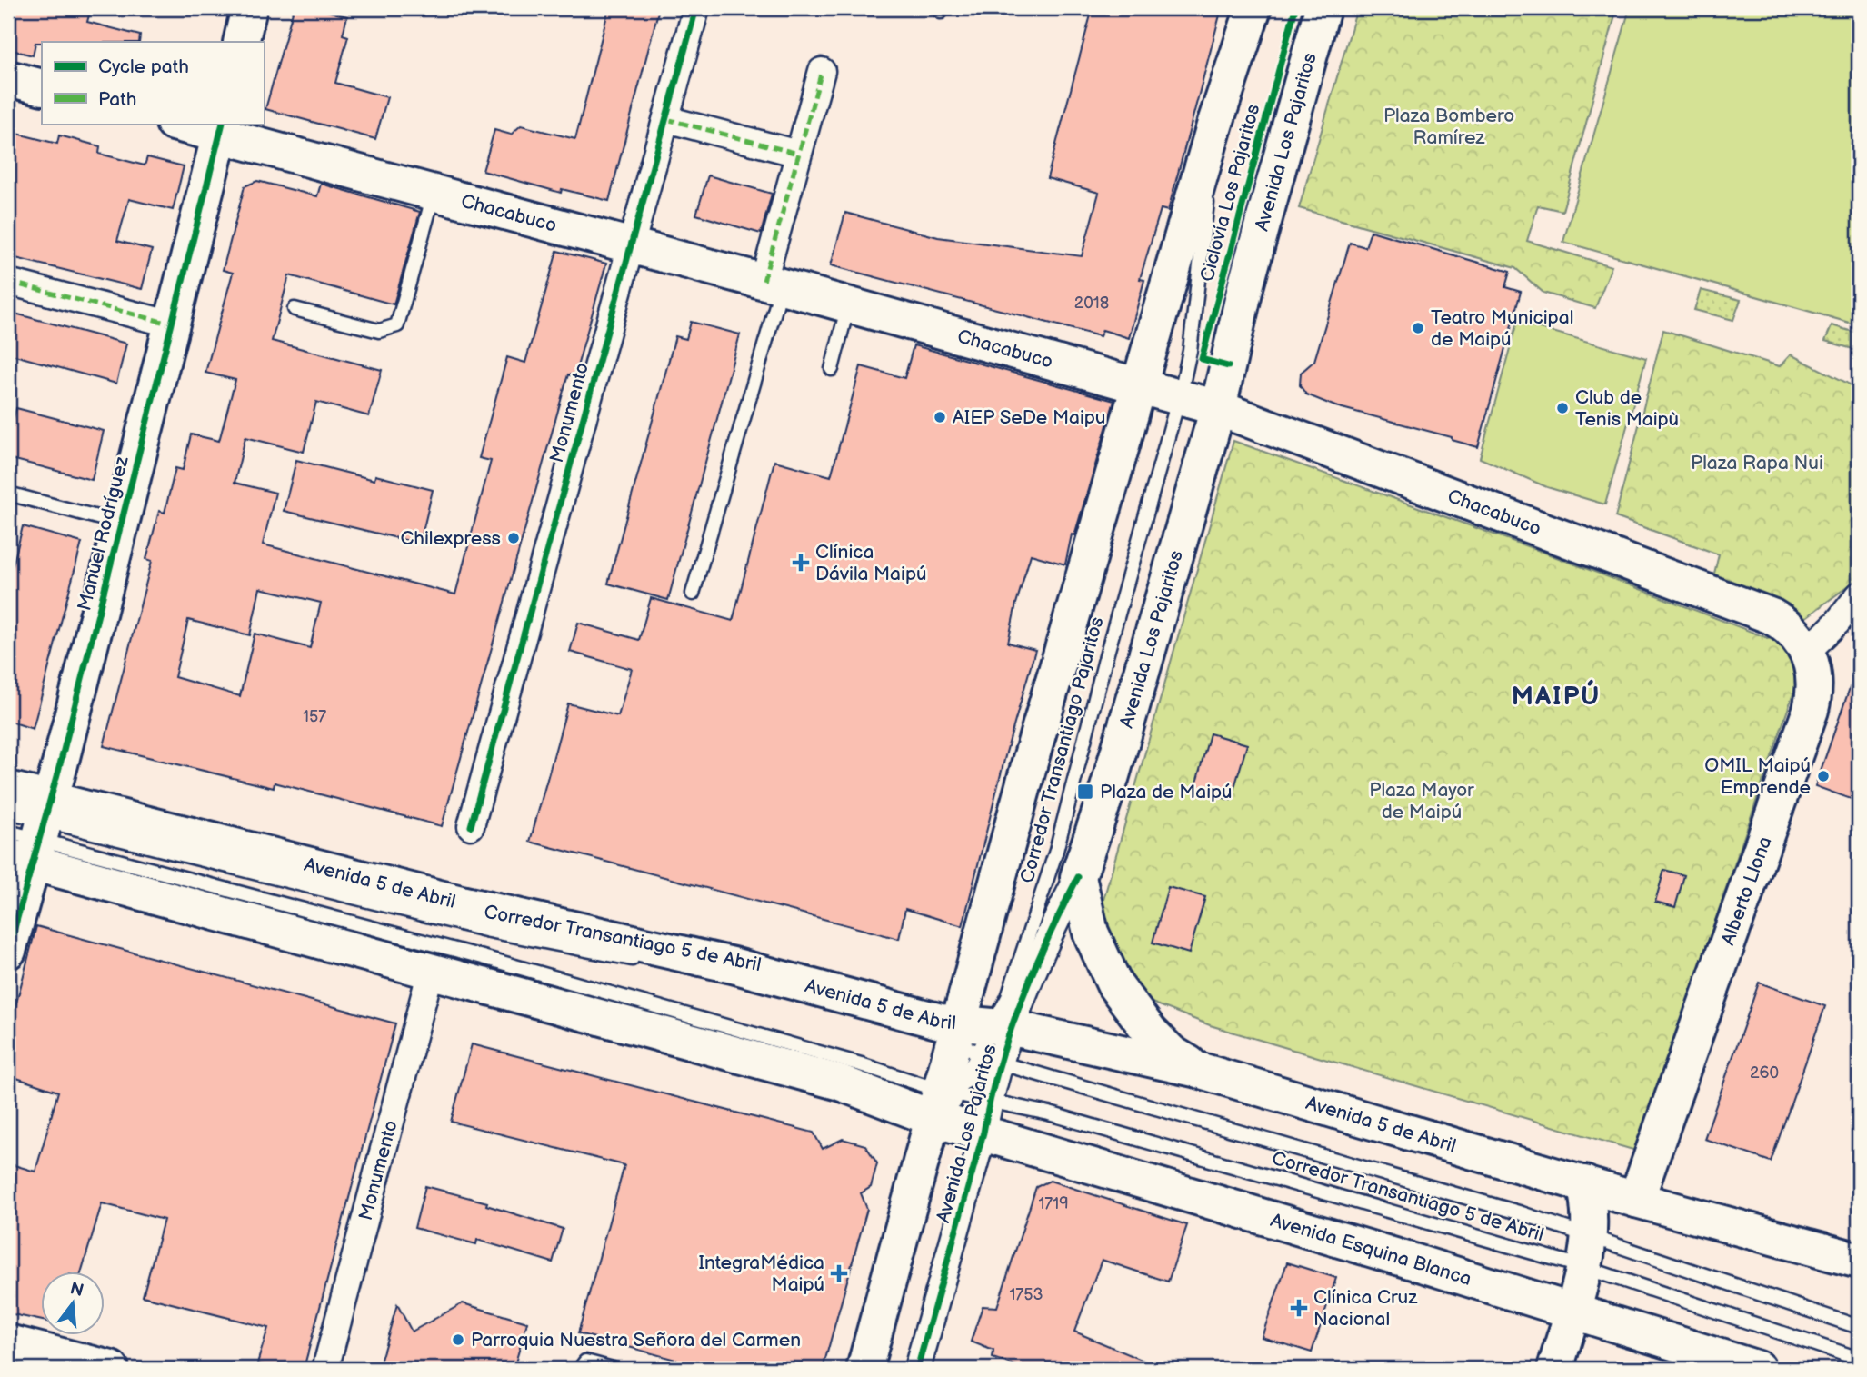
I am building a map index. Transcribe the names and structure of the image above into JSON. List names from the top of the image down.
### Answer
{
  "streets": {
    "main road": [
      "Avenida Los Pajaritos",
      "Chacabuco",
      "Manuel Rodríguez",
      "Avenida 5 de Abril",
      "Alberto Llona",
      "Avenida Esquina Blanca"
    ],
    "street": ["Monumento"],
    "lane": ["Corredor Transantiago Pajaritos", "Corredor Transantiago 5 de Abril"],
    "cycle path": ["Ciclovía Los Pajaritos"]
  },
  "crossings": [
    ["Avenida Los Pajaritos", "Chacabuco"],
    ["Avenida Los Pajaritos", "Corredor Transantiago Pajaritos"],
    ["Avenida Los Pajaritos", "Avenida 5 de Abril"],
    ["Avenida Los Pajaritos", "Corredor Transantiago 5 de Abril"],
    ["Avenida Los Pajaritos", "Avenida Esquina Blanca"],
    ["Chacabuco", "Monumento"],
    ["Chacabuco", "Manuel Rodríguez"],
    ["Chacabuco", "Corredor Transantiago Pajaritos"],
    ["Chacabuco", "Alberto Llona"],
    ["Monumento", "Avenida 5 de Abril"],
    ["Manuel Rodríguez", "Avenida 5 de Abril"],
    ["Manuel Rodríguez", "Corredor Transantiago 5 de Abril"],
    ["Corredor Transantiago Pajaritos", "Avenida 5 de Abril"],
    ["Corredor Transantiago Pajaritos", "Corredor Transantiago 5 de Abril"],
    ["Avenida 5 de Abril", "Alberto Llona"],
    ["Avenida 5 de Abril", "Corredor Transantiago 5 de Abril"],
    ["Avenida 5 de Abril", "Avenida Esquina Blanca"]
  ],
  "districts": ["MAIPÚ"],
  "parks": ["Plaza Bombero Ramírez", "Plaza Rapa Nui", "Plaza Mayor de Maipú"],
  "places": {
    "other": [
      "Teatro Municipal de Maipú",
      "Club de Tenis Maipù",
      "AIEP SeDe Maipu",
      "Chilexpress",
      "OMIL Maipú Emprende",
      "Parroquia Nuestra Señora del Carmen"
    ],
    "health": ["Clínica Dávila Maipú", "IntegraMédica Maipú", "Clínica Cruz Nacional"],
    "transit": ["Plaza de Maipú"]
  },
  "house_numbers": [
    "2018",
    "157",
    "260",
    "1719",
    "1753"
  ],
  "legend": ["Cycle path", "Path"],
  "north": "top"
}
